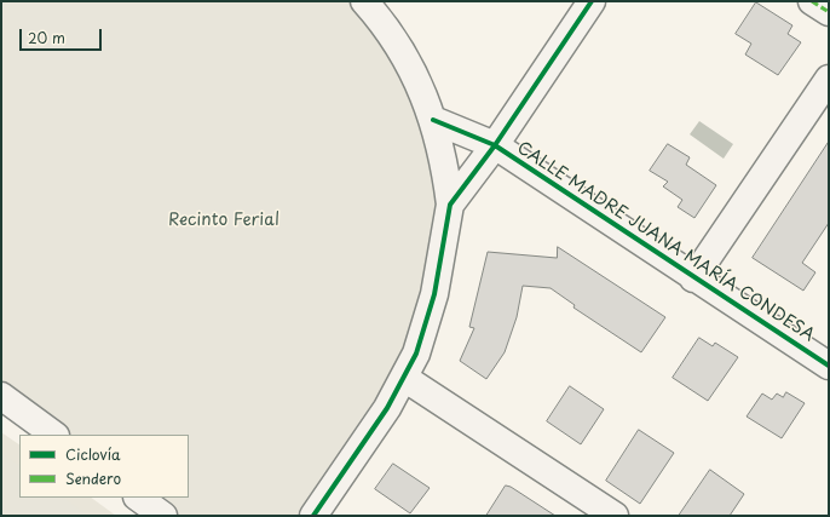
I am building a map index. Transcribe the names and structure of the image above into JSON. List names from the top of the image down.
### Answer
{
  "streets": {
    "street": ["CALLE MADRE JUANA MARÍA CONDESA"]
  },
  "parks": ["Recinto Ferial"],
  "legend": ["Ciclovía", "Sendero"],
  "scale_bar": "20 m"
}
